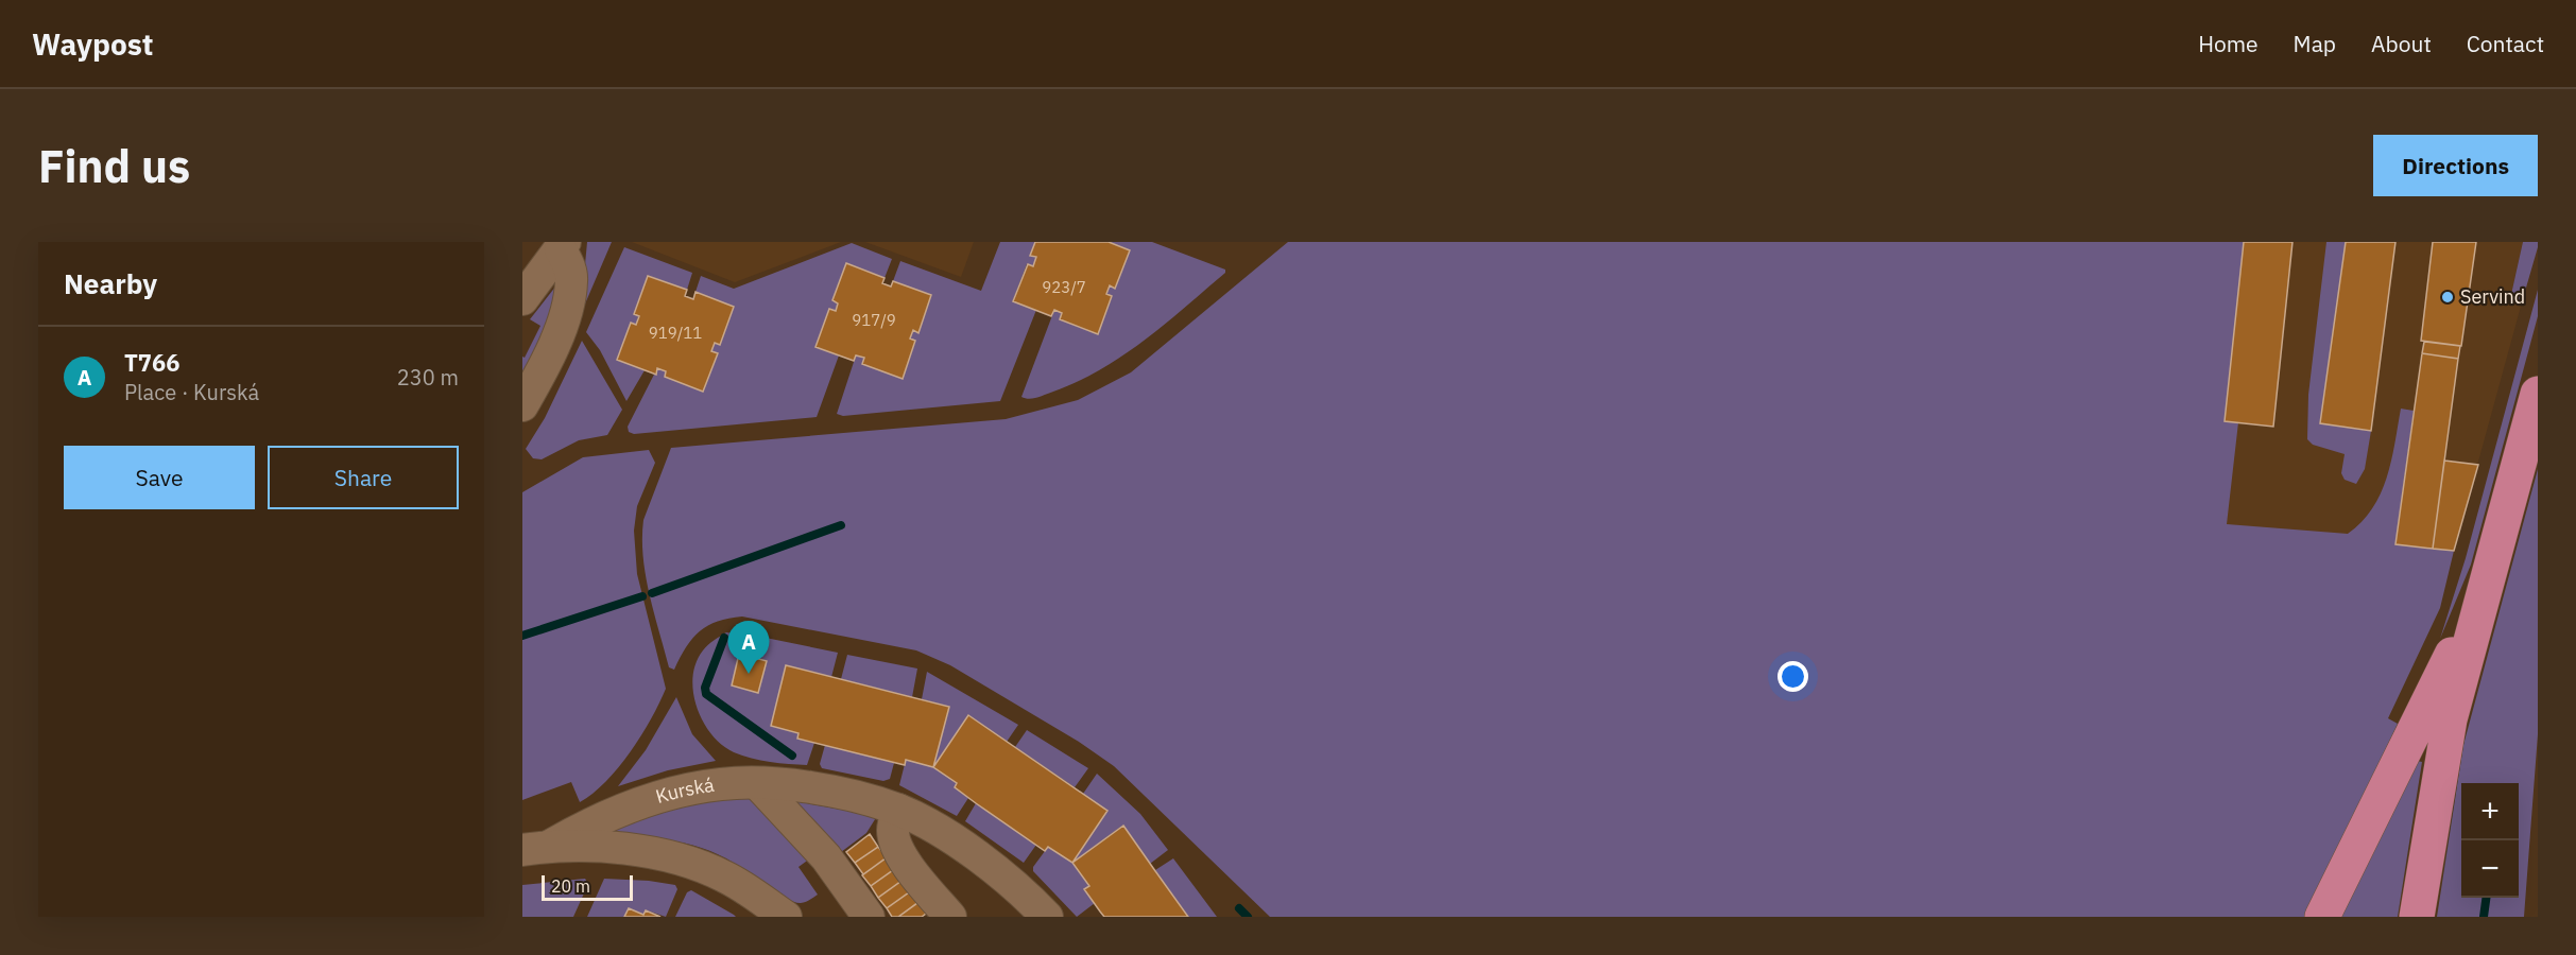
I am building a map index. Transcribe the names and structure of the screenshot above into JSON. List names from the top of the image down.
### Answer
{
  "streets": {
    "street": ["Kurská"]
  },
  "places": ["Servind"],
  "house_numbers": ["923/7", "917/9", "919/11"],
  "scale_bar": "20 m",
  "page": {
    "header": "Waypost",
    "nav": [
      "Home",
      "Map",
      "About",
      "Contact"
    ],
    "buttons": [
      "Directions",
      ["Save", "Share"]
    ],
    "title": "Find us",
    "heading": "Nearby",
    "list": [
      {
        "mark": "A",
        "name": "T766",
        "note": "Place · Kurská",
        "value": "230 m"
      }
    ],
    "pins": "A",
    "map_buttons": ["+", "−"],
    "scale": "20 m"
  }
}
